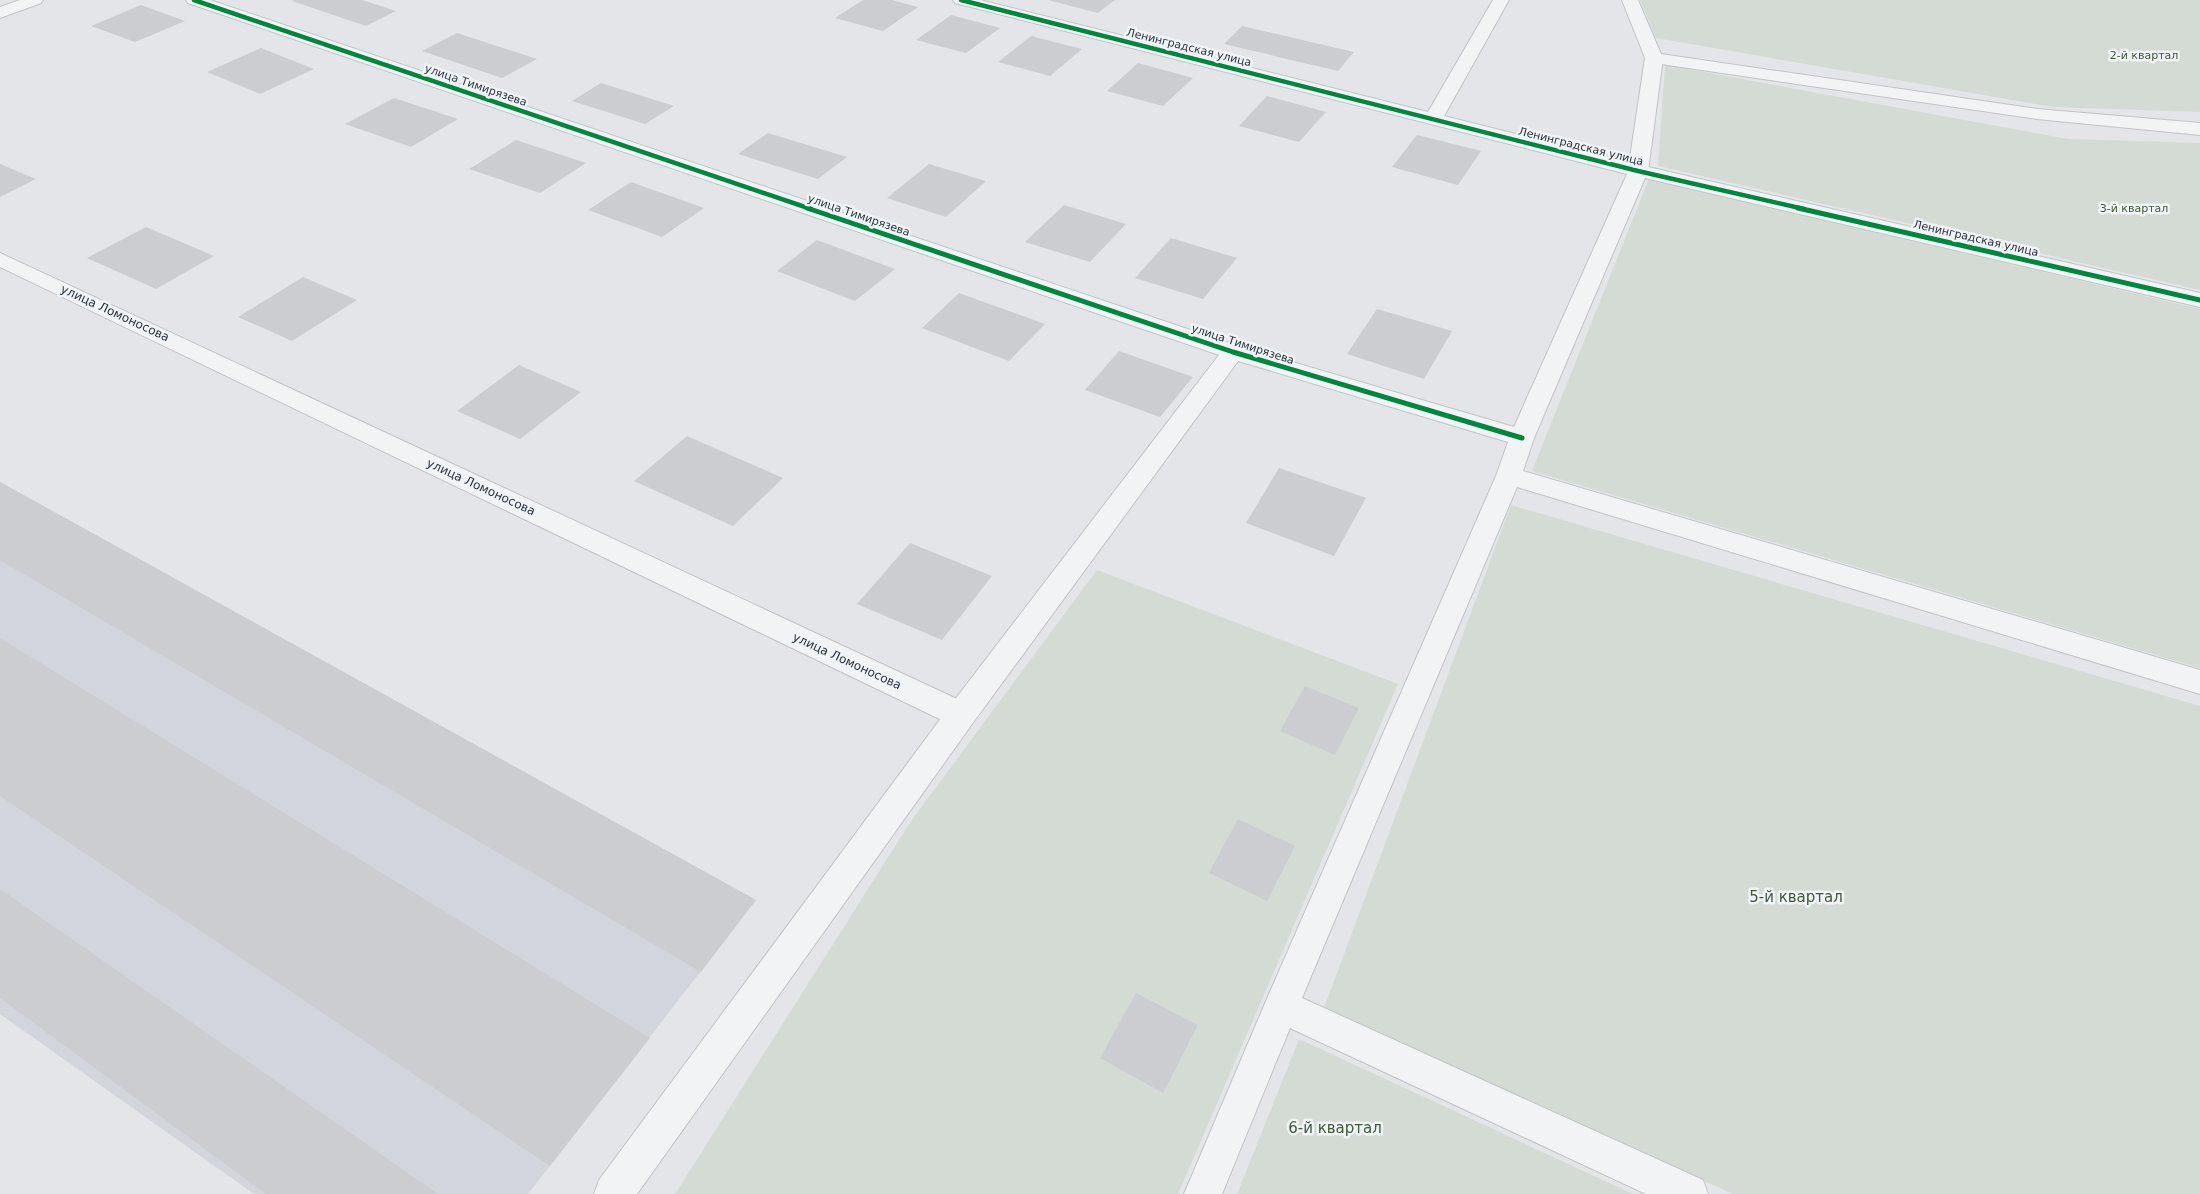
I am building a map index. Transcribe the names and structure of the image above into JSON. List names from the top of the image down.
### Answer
{
  "streets": {
    "street": ["Ленинградская улица", "улица Тимирязева", "улица Ломоносова"]
  },
  "parks": [
    "2-й квартал",
    "3-й квартал",
    "5-й квартал",
    "6-й квартал"
  ]
}
